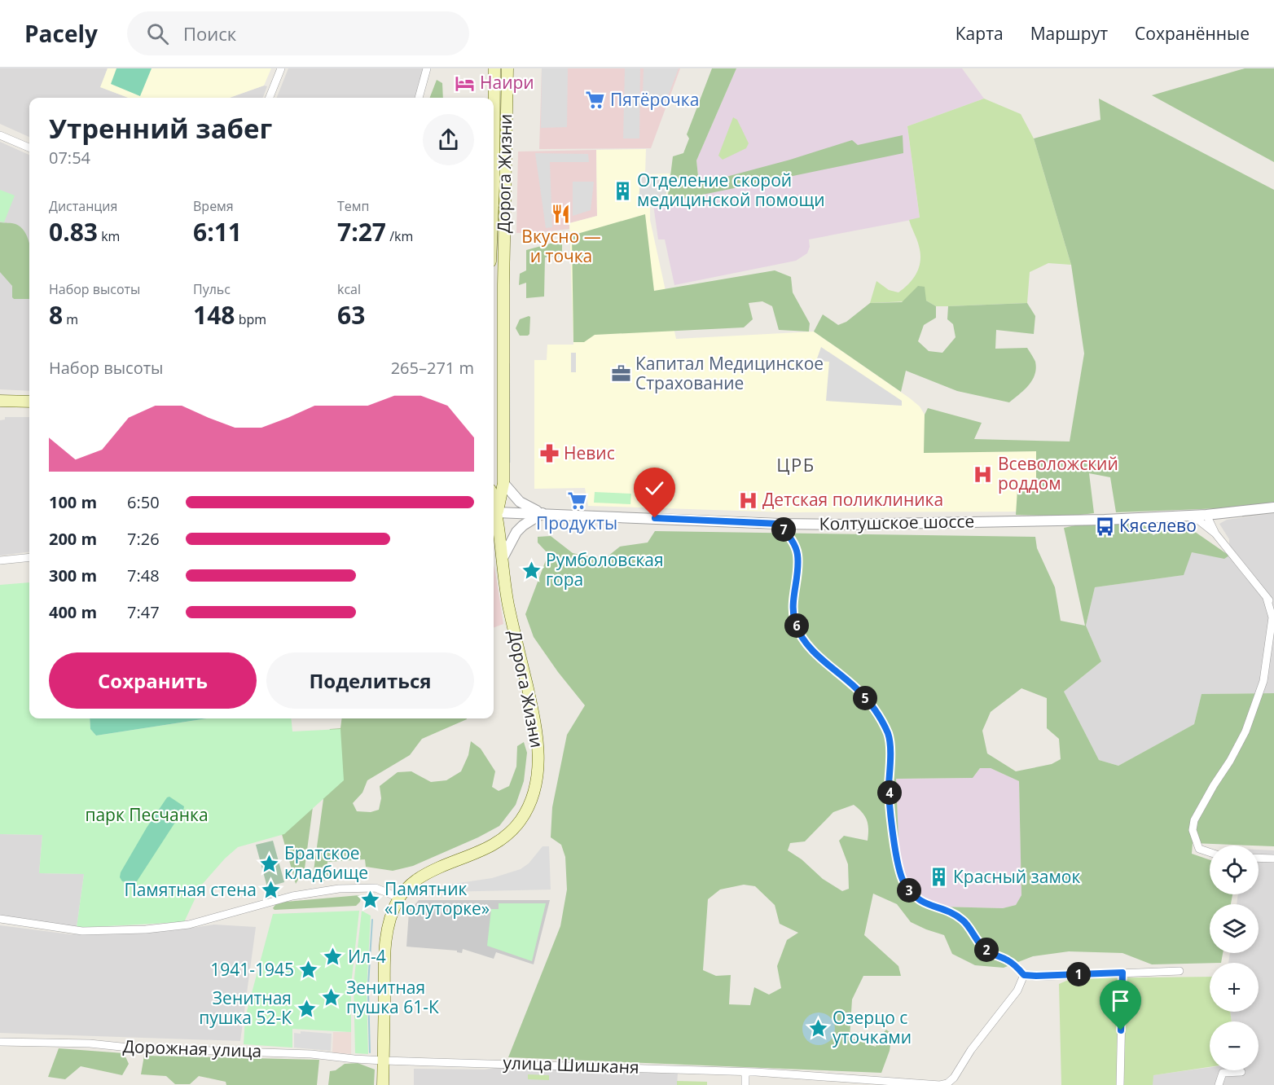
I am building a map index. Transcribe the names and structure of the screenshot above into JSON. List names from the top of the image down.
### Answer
{
  "streets": {
    "main road": ["Дорога Жизни"],
    "street": ["Колтушское шоссе", "Дорожная улица", "улица Шишканя"]
  },
  "crossings": [
    ["Дорога Жизни", "Колтушское шоссе"],
    ["Дорога Жизни", "Дорожная улица"],
    ["Дорога Жизни", "улица Шишканя"],
    ["Дорожная улица", "улица Шишканя"]
  ],
  "districts": ["ЦРБ"],
  "parks": ["парк Песчанка"],
  "places": {
    "hotel": ["Наири"],
    "supermarket": ["Пятёрочка", "Продукты"],
    "building": ["Отделение скорой медицинской помощи", "Красный замок"],
    "restaurant": ["Вкусно — и точка"],
    "office": ["Капитал Медицинское Страхование"],
    "pharmacy": ["Невис"],
    "hospital": ["Всеволожский роддом", "Детская поликлиника"],
    "bus stop": ["Кяселево"],
    "place": [
      "Румболовская гора",
      "Братское кладбище",
      "Памятная стена",
      "Памятник «Полуторке»",
      "Ил-4",
      "1941-1945",
      "Зенитная пушка 61-К",
      "Зенитная пушка 52-К",
      "Озерцо с уточками"
    ]
  },
  "page": {
    "header": "Pacely",
    "search": "Поиск",
    "nav": ["Карта", "Маршрут", "Сохранённые"],
    "heading": ["Утренний забег", "07:54"],
    "stats": [
      ["Дистанция", "0.83 km"],
      ["Время", "6:11"],
      ["Темп", "7:27 /km"],
      ["Набор высоты", "8 m"],
      ["Пульс", "148 bpm"],
      ["kcal", "63"]
    ],
    "chart": ["Набор высоты", "265–271 m"],
    "list": [
      {
        "name": "100 m",
        "note": "6:50"
      },
      {
        "name": "200 m",
        "note": "7:26"
      },
      {
        "name": "300 m",
        "note": "7:48"
      },
      {
        "name": "400 m",
        "note": "7:47"
      }
    ],
    "pins": [
      "7",
      "6",
      "5",
      "4",
      "3",
      "2",
      "1"
    ],
    "buttons": ["Сохранить", "Поделиться"],
    "map_buttons": ["+", "−"]
  }
}
